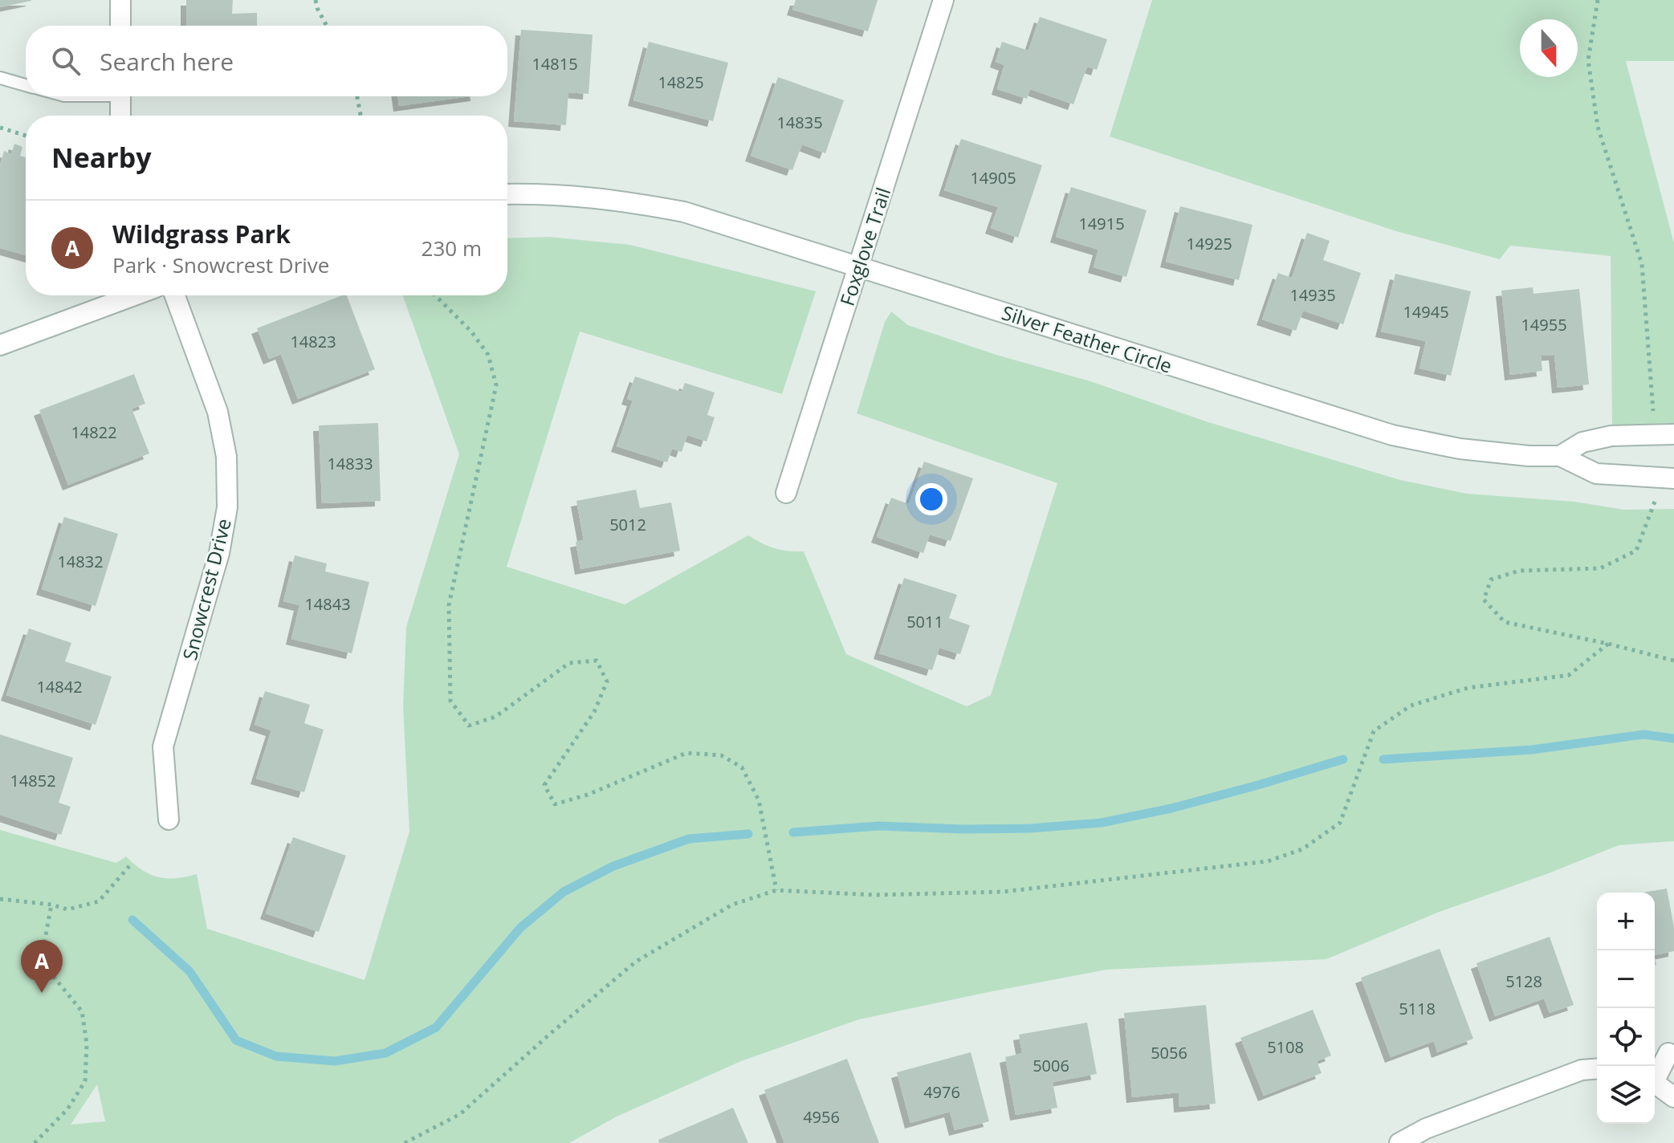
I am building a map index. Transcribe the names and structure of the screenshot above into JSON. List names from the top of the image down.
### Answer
{
  "streets": {
    "street": ["Foxglove Trail", "Silver Feather Circle", "Snowcrest Drive"]
  },
  "crossings": [
    ["Foxglove Trail", "Silver Feather Circle"]
  ],
  "house_numbers": [
    "14815",
    "14825",
    "14835",
    "14905",
    "14915",
    "14925",
    "14935",
    "14945",
    "14955",
    "14823",
    "14822",
    "14833",
    "5012",
    "14832",
    "14843",
    "5011",
    "14842",
    "14852",
    "5128",
    "5118",
    "5108",
    "5056",
    "5006",
    "4976",
    "4956"
  ],
  "north": "bottom",
  "page": {
    "search": "Search here",
    "heading": "Nearby",
    "list": [
      {
        "mark": "A",
        "name": "Wildgrass Park",
        "note": "Park · Snowcrest Drive",
        "value": "230 m"
      }
    ],
    "map_buttons": ["+", "−"],
    "pins": "A"
  }
}
